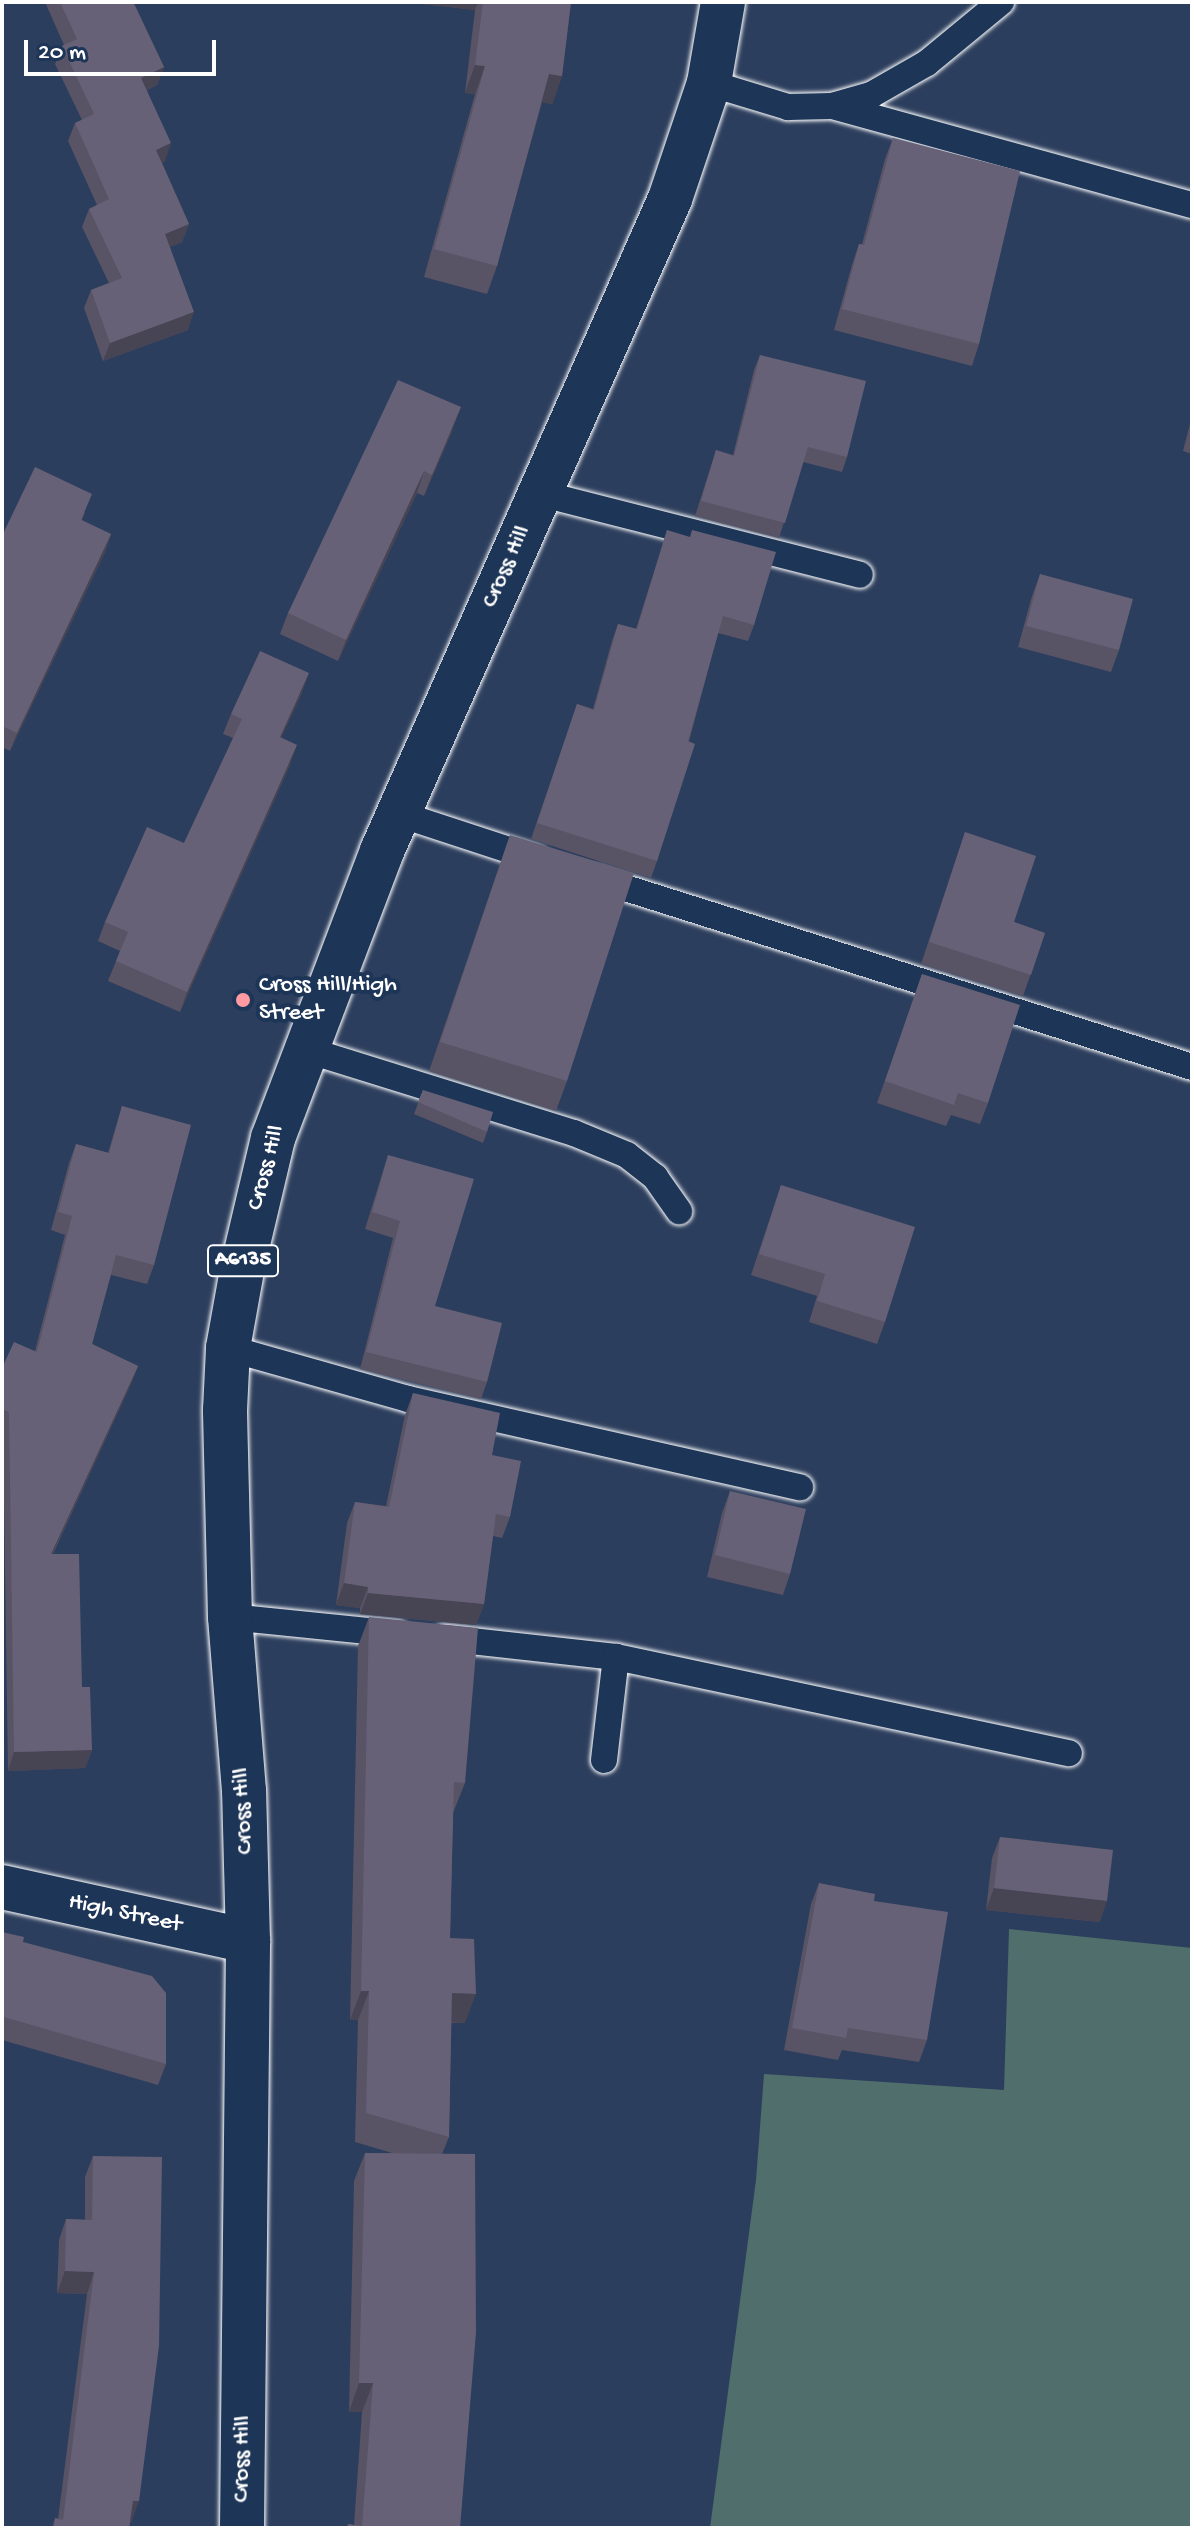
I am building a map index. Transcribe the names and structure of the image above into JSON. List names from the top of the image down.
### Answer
{
  "streets": {
    "main road": ["Cross Hill", "A6135", "High Street"]
  },
  "crossings": [
    ["Cross Hill", "A6135"],
    ["Cross Hill", "High Street"]
  ],
  "places": ["Cross Hill/High Street"],
  "scale_bar": "20 m"
}
